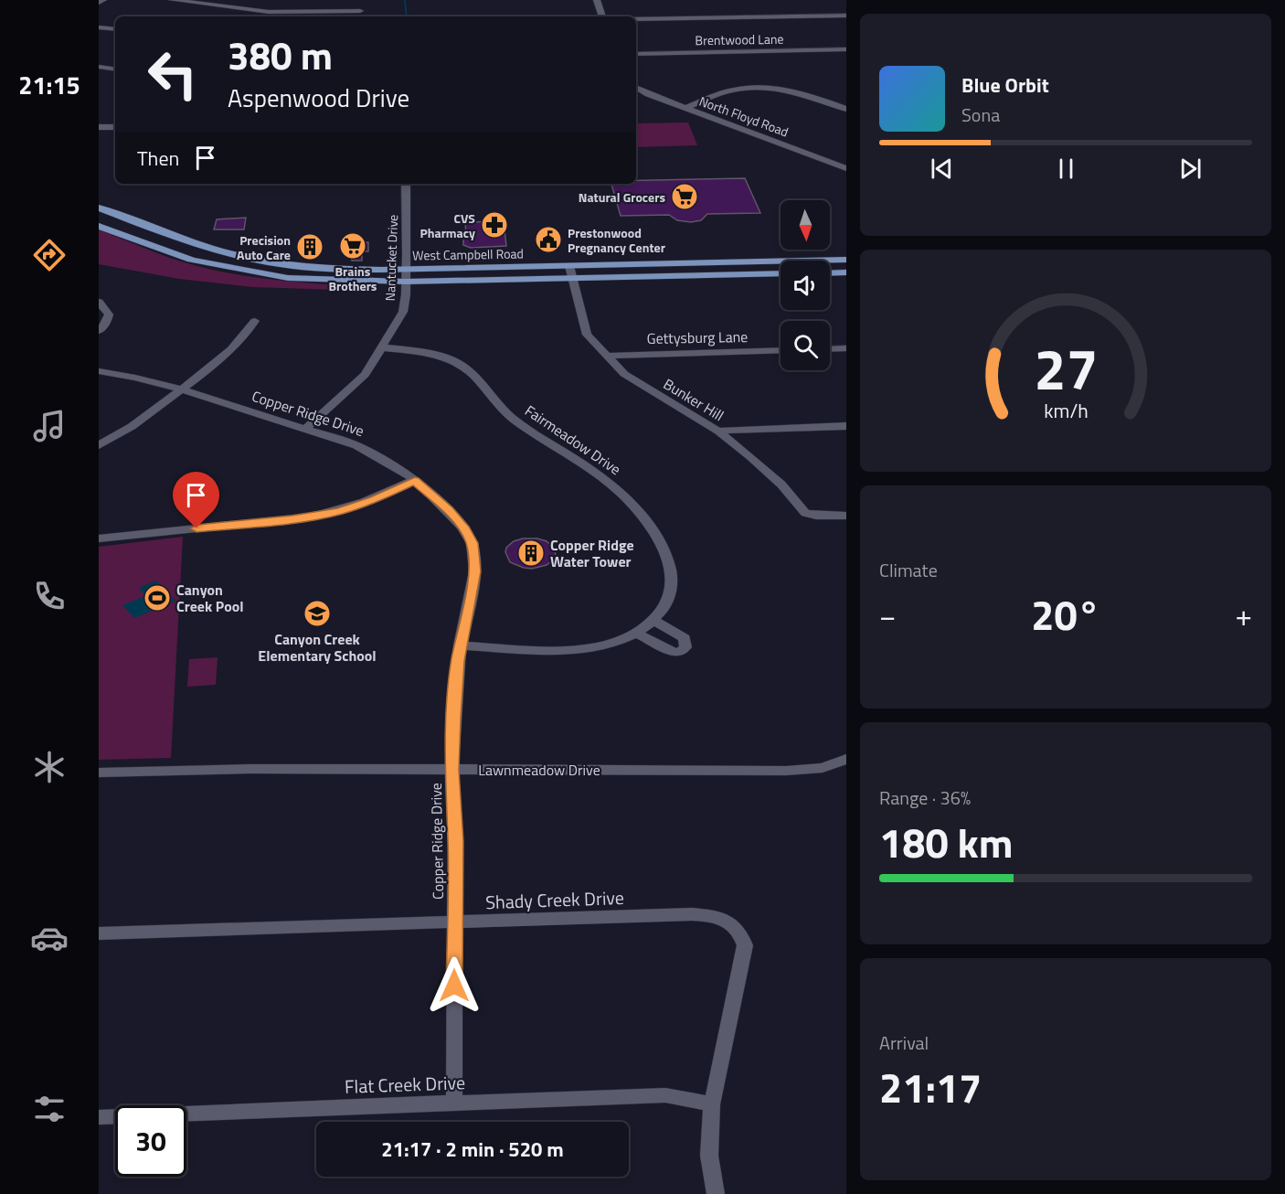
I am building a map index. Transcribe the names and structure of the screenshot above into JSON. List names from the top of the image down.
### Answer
{
  "streets": {
    "main road": ["West Campbell Road"],
    "street": [
      "Brentwood Lane",
      "North Floyd Road",
      "Nantucket Drive",
      "Gettysburg Lane",
      "Bunker Hill",
      "Copper Ridge Drive",
      "Fairmeadow Drive",
      "Lawnmeadow Drive",
      "Shady Creek Drive",
      "Flat Creek Drive"
    ]
  },
  "crossings": [
    ["West Campbell Road", "Nantucket Drive"],
    ["West Campbell Road", "Bunker Hill"],
    ["Nantucket Drive", "Copper Ridge Drive"],
    ["Nantucket Drive", "Fairmeadow Drive"],
    ["Gettysburg Lane", "Bunker Hill"],
    ["Copper Ridge Drive", "Fairmeadow Drive"],
    ["Copper Ridge Drive", "Lawnmeadow Drive"],
    ["Copper Ridge Drive", "Shady Creek Drive"],
    ["Copper Ridge Drive", "Flat Creek Drive"],
    ["Shady Creek Drive", "Flat Creek Drive"]
  ],
  "places": {
    "supermarket": ["Natural Grocers", "Brains Brothers"],
    "pharmacy": ["CVS Pharmacy"],
    "public building": ["Prestonwood Pregnancy Center"],
    "building": ["Precision Auto Care", "Copper Ridge Water Tower"],
    "sports": ["Canyon Creek Pool"],
    "school or university": ["Canyon Creek Elementary School"]
  },
  "north": "bottom",
  "page": {
    "tabs": "21:15",
    "turn": ["380 m", "Aspenwood Drive"],
    "song": ["Blue Orbit", "Sona"],
    "then": "Then",
    "tile": [
      "Climate",
      ["Range · 36%", "180 km"],
      ["Arrival", "21:17"]
    ],
    "heat": ["−", "20°", "+"],
    "limit": "30",
    "trip": "21:17 · 2 min · 520 m",
    "gauge": ["27", "km/h"]
  }
}
